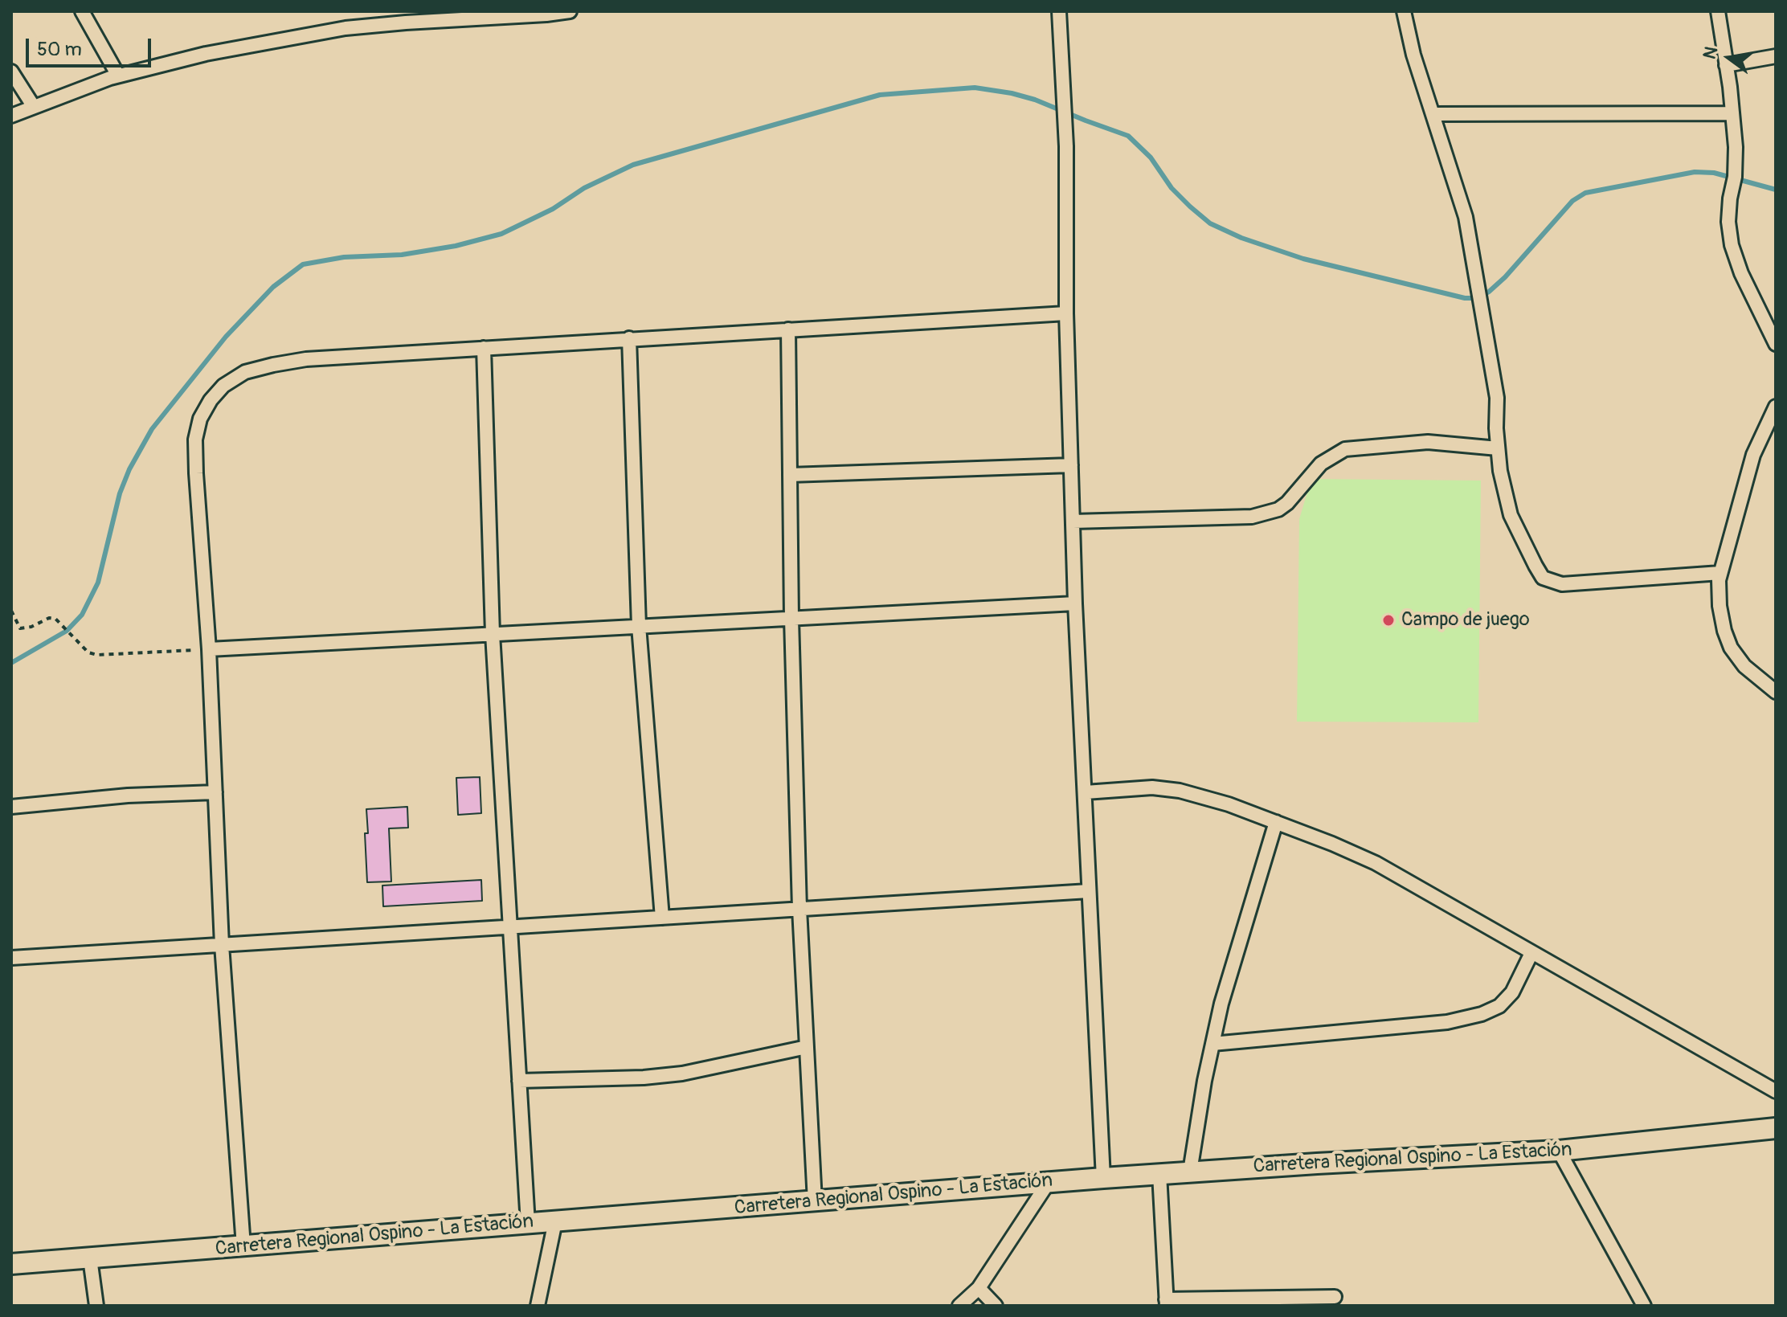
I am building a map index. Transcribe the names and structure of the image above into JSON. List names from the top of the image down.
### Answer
{
  "streets": {
    "main road": ["Carretera Regional Ospino - La Estación"]
  },
  "places": ["Campo de juego"],
  "scale_bar": "50 m",
  "north": "left"
}
